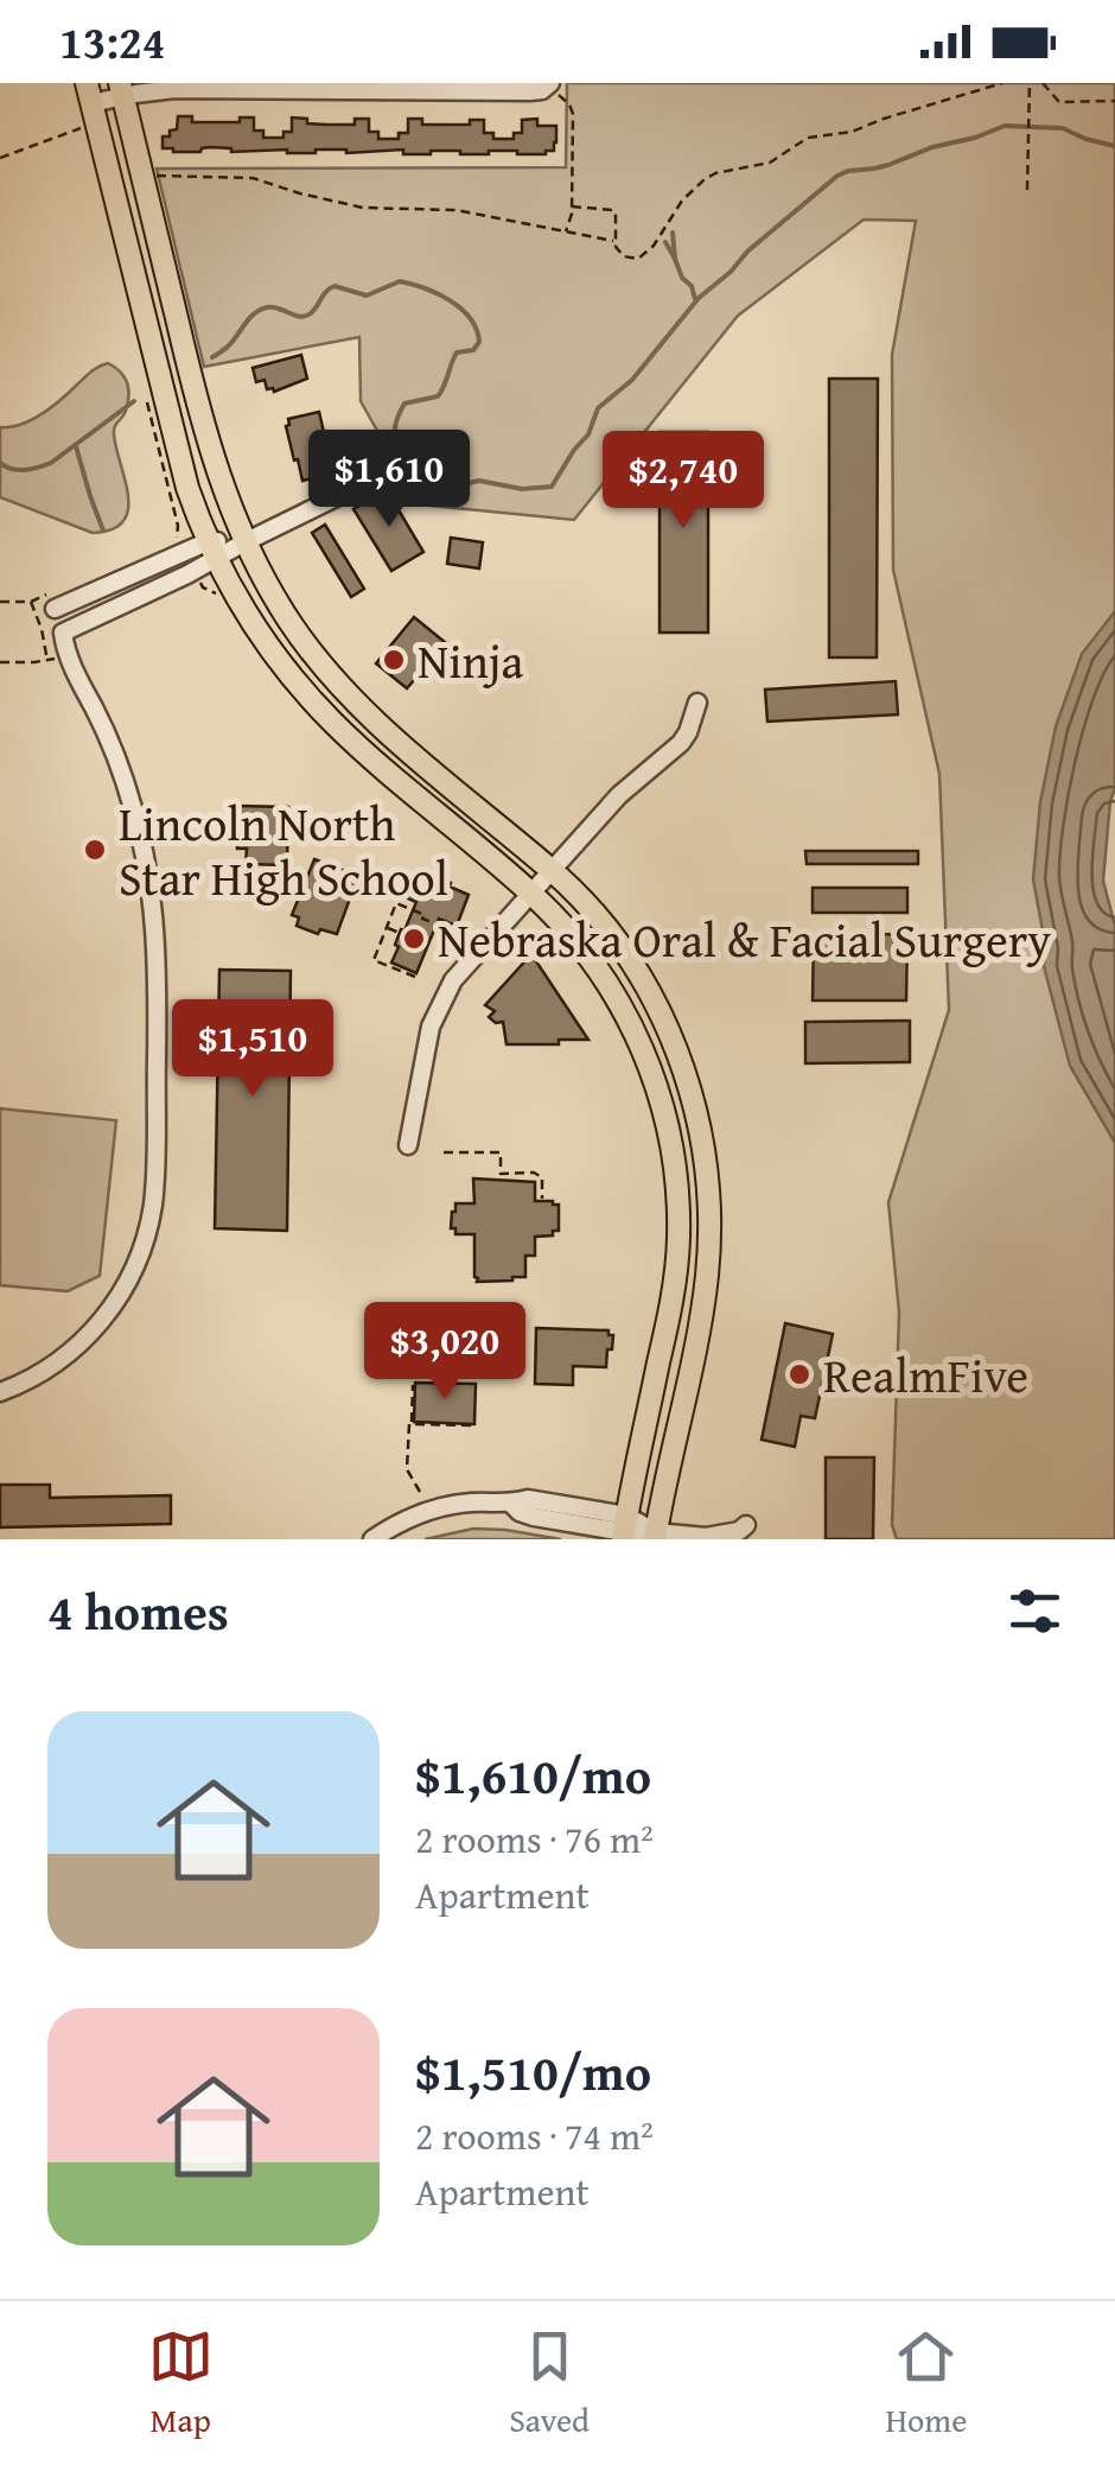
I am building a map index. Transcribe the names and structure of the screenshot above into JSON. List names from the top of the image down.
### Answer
{
  "places": [
    "Ninja",
    "Lincoln North Star High School",
    "Nebraska Oral & Facial Surgery",
    "RealmFive"
  ],
  "page": {
    "status": "13:24",
    "price": [
      "$1,610",
      "$2,740",
      "$1,510",
      "$3,020"
    ],
    "heading": "4 homes",
    "list": [
      {
        "name": "$1,610/mo",
        "note": "2 rooms · 76 m² · Apartment"
      },
      {
        "name": "$1,510/mo",
        "note": "2 rooms · 74 m² · Apartment"
      }
    ],
    "tabs": ["Map", "Saved", "Home"]
  }
}
